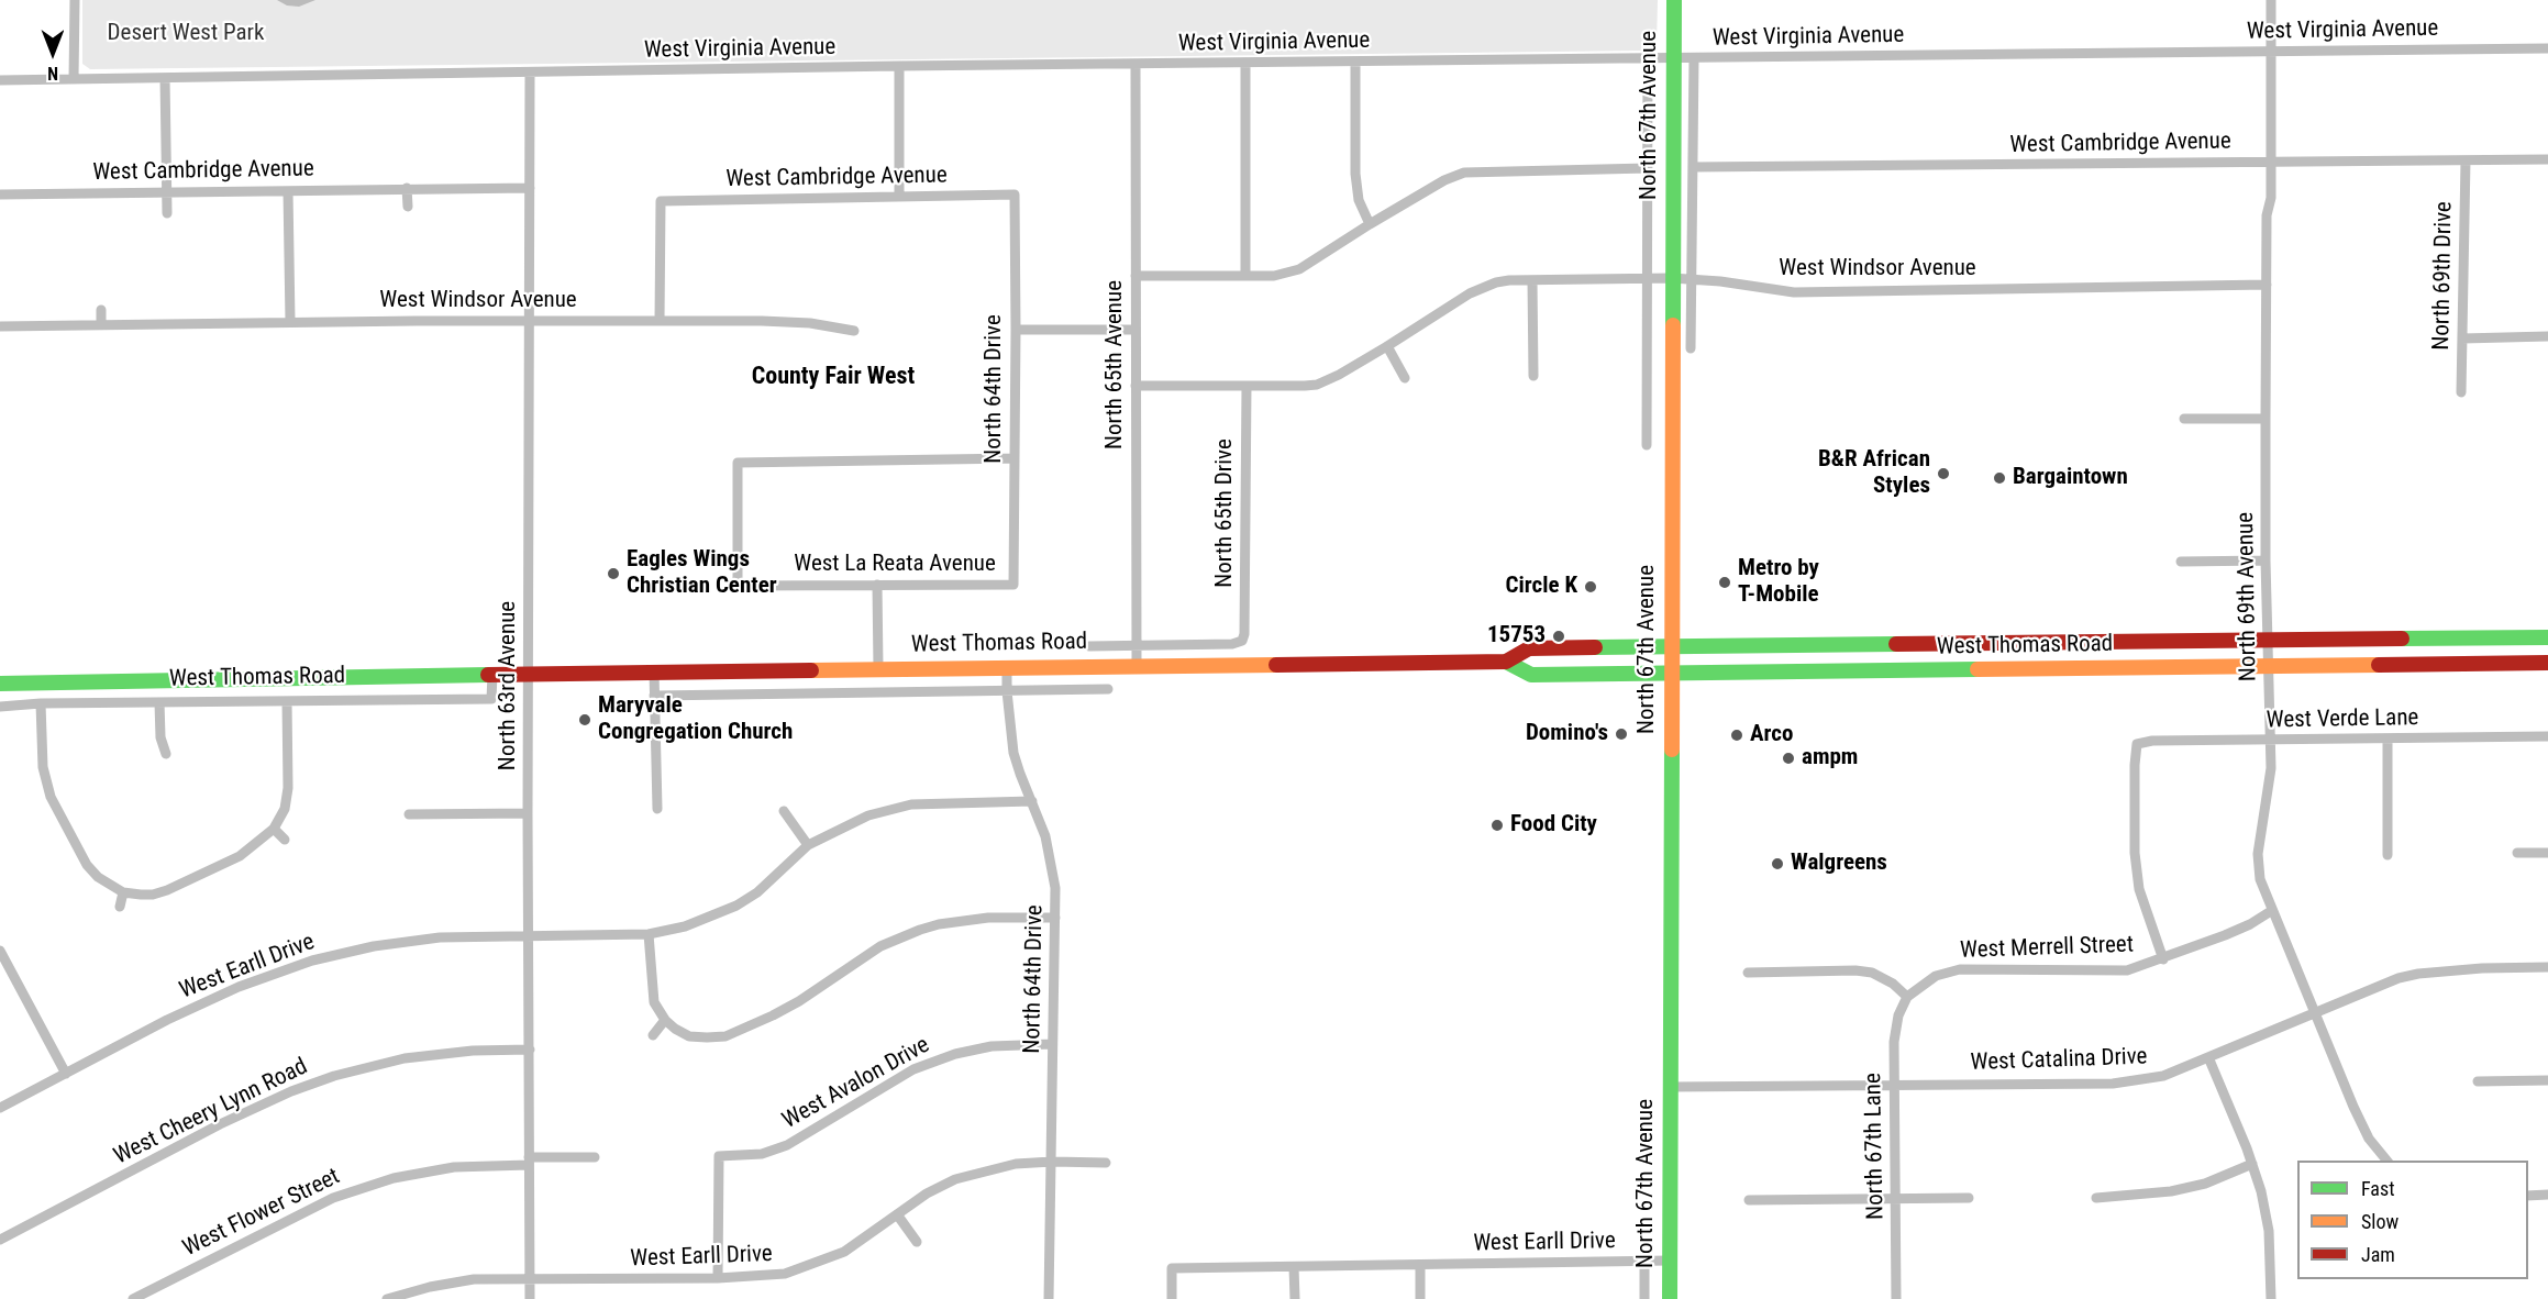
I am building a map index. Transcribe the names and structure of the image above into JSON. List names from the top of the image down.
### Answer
{
  "streets": {
    "main road": ["North 67th Avenue", "West Thomas Road"],
    "street": [
      "West Virginia Avenue",
      "West Cambridge Avenue",
      "West Windsor Avenue",
      "North 69th Drive",
      "North 65th Avenue",
      "North 64th Drive",
      "North 65th Drive",
      "West La Reata Avenue",
      "North 69th Avenue",
      "North 63rd Avenue",
      "West Verde Lane",
      "West Merrell Street",
      "West Earll Drive",
      "West Catalina Drive",
      "West Avalon Drive",
      "West Cheery Lynn Road",
      "North 67th Lane",
      "West Flower Street"
    ]
  },
  "crossings": [
    ["West Virginia Avenue", "North 67th Avenue"],
    ["West Virginia Avenue", "North 65th Avenue"],
    ["West Virginia Avenue", "North 69th Avenue"],
    ["West Virginia Avenue", "North 63rd Avenue"],
    ["North 67th Avenue", "West Cambridge Avenue"],
    ["North 67th Avenue", "West Windsor Avenue"],
    ["North 67th Avenue", "West Thomas Road"],
    ["North 67th Avenue", "West Earll Drive"],
    ["North 67th Avenue", "West Catalina Drive"],
    ["West Cambridge Avenue", "West Windsor Avenue"],
    ["West Cambridge Avenue", "North 69th Drive"],
    ["West Cambridge Avenue", "North 64th Drive"],
    ["West Cambridge Avenue", "North 69th Avenue"],
    ["West Cambridge Avenue", "North 63rd Avenue"],
    ["West Windsor Avenue", "North 65th Avenue"],
    ["West Windsor Avenue", "North 65th Drive"],
    ["West Windsor Avenue", "North 69th Avenue"],
    ["West Windsor Avenue", "North 63rd Avenue"],
    ["North 65th Avenue", "West Thomas Road"],
    ["North 64th Drive", "West La Reata Avenue"],
    ["North 64th Drive", "West Thomas Road"],
    ["North 64th Drive", "West Earll Drive"],
    ["North 64th Drive", "West Avalon Drive"],
    ["North 65th Drive", "West Thomas Road"],
    ["North 69th Avenue", "West Thomas Road"],
    ["North 69th Avenue", "West Verde Lane"],
    ["North 69th Avenue", "West Merrell Street"],
    ["North 69th Avenue", "West Catalina Drive"],
    ["West Thomas Road", "North 63rd Avenue"],
    ["North 63rd Avenue", "West Earll Drive"],
    ["North 63rd Avenue", "West Cheery Lynn Road"],
    ["North 63rd Avenue", "West Flower Street"],
    ["West Verde Lane", "West Merrell Street"],
    ["West Merrell Street", "North 67th Lane"],
    ["West Earll Drive", "West Avalon Drive"],
    ["West Catalina Drive", "North 67th Lane"]
  ],
  "districts": ["County Fair West"],
  "parks": ["Desert West Park"],
  "places": [
    "B&R African Styles",
    "Bargaintown",
    "Eagles Wings Christian Center",
    "Metro by T-Mobile",
    "Circle K",
    "15753",
    "Maryvale Congregation Church",
    "Domino's",
    "Arco",
    "ampm",
    "Food City",
    "Walgreens"
  ],
  "legend": ["Fast", "Slow", "Jam"],
  "north": "bottom"
}
